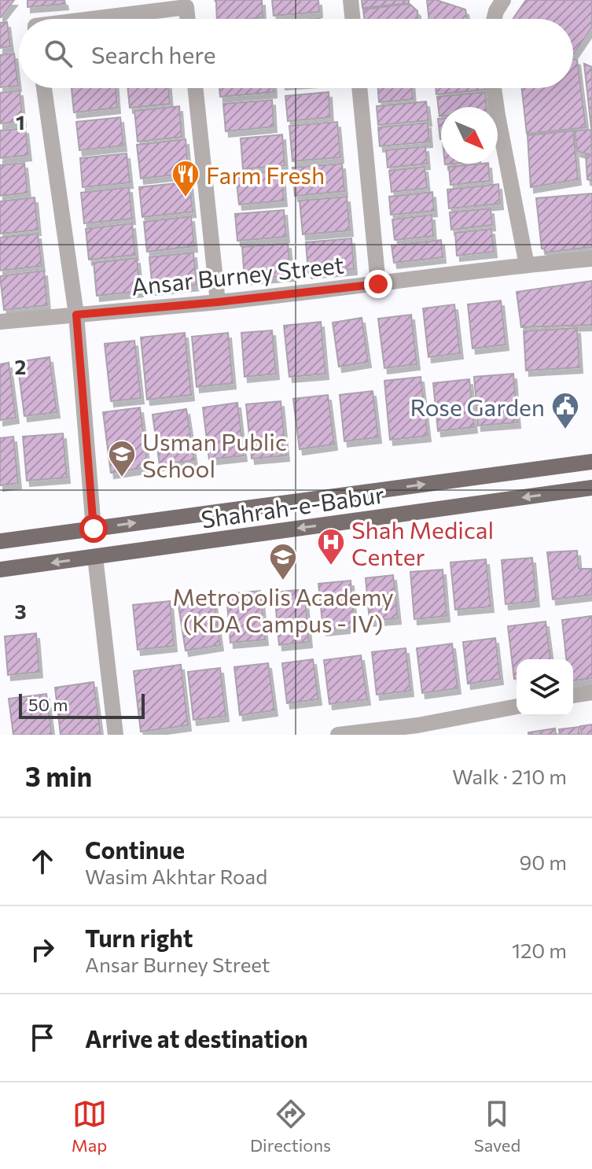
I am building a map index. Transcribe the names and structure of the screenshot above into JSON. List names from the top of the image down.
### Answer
{
  "streets": {
    "main road": ["Shahrah-e-Babur"],
    "street": ["Ansar Burney Street"]
  },
  "places": {
    "restaurant": ["Farm Fresh"],
    "public building": ["Rose Garden"],
    "school or university": ["Usman Public School", "Metropolis Academy (KDA Campus - IV)"],
    "hospital": ["Shah Medical Center"]
  },
  "scale_bar": "50 m",
  "north": "bottom right",
  "page": {
    "search": "Search here",
    "scale": "50 m",
    "heading": ["3 min", "Walk · 210 m"],
    "list": [
      ["Continue", "Wasim Akhtar Road", "90 m"],
      ["Turn right", "Ansar Burney Street", "120 m"],
      "Arrive at destination"
    ],
    "nav": ["Map", "Directions", "Saved"]
  },
  "grid": {
    "rows": ["1", "2", "3"]
  }
}
